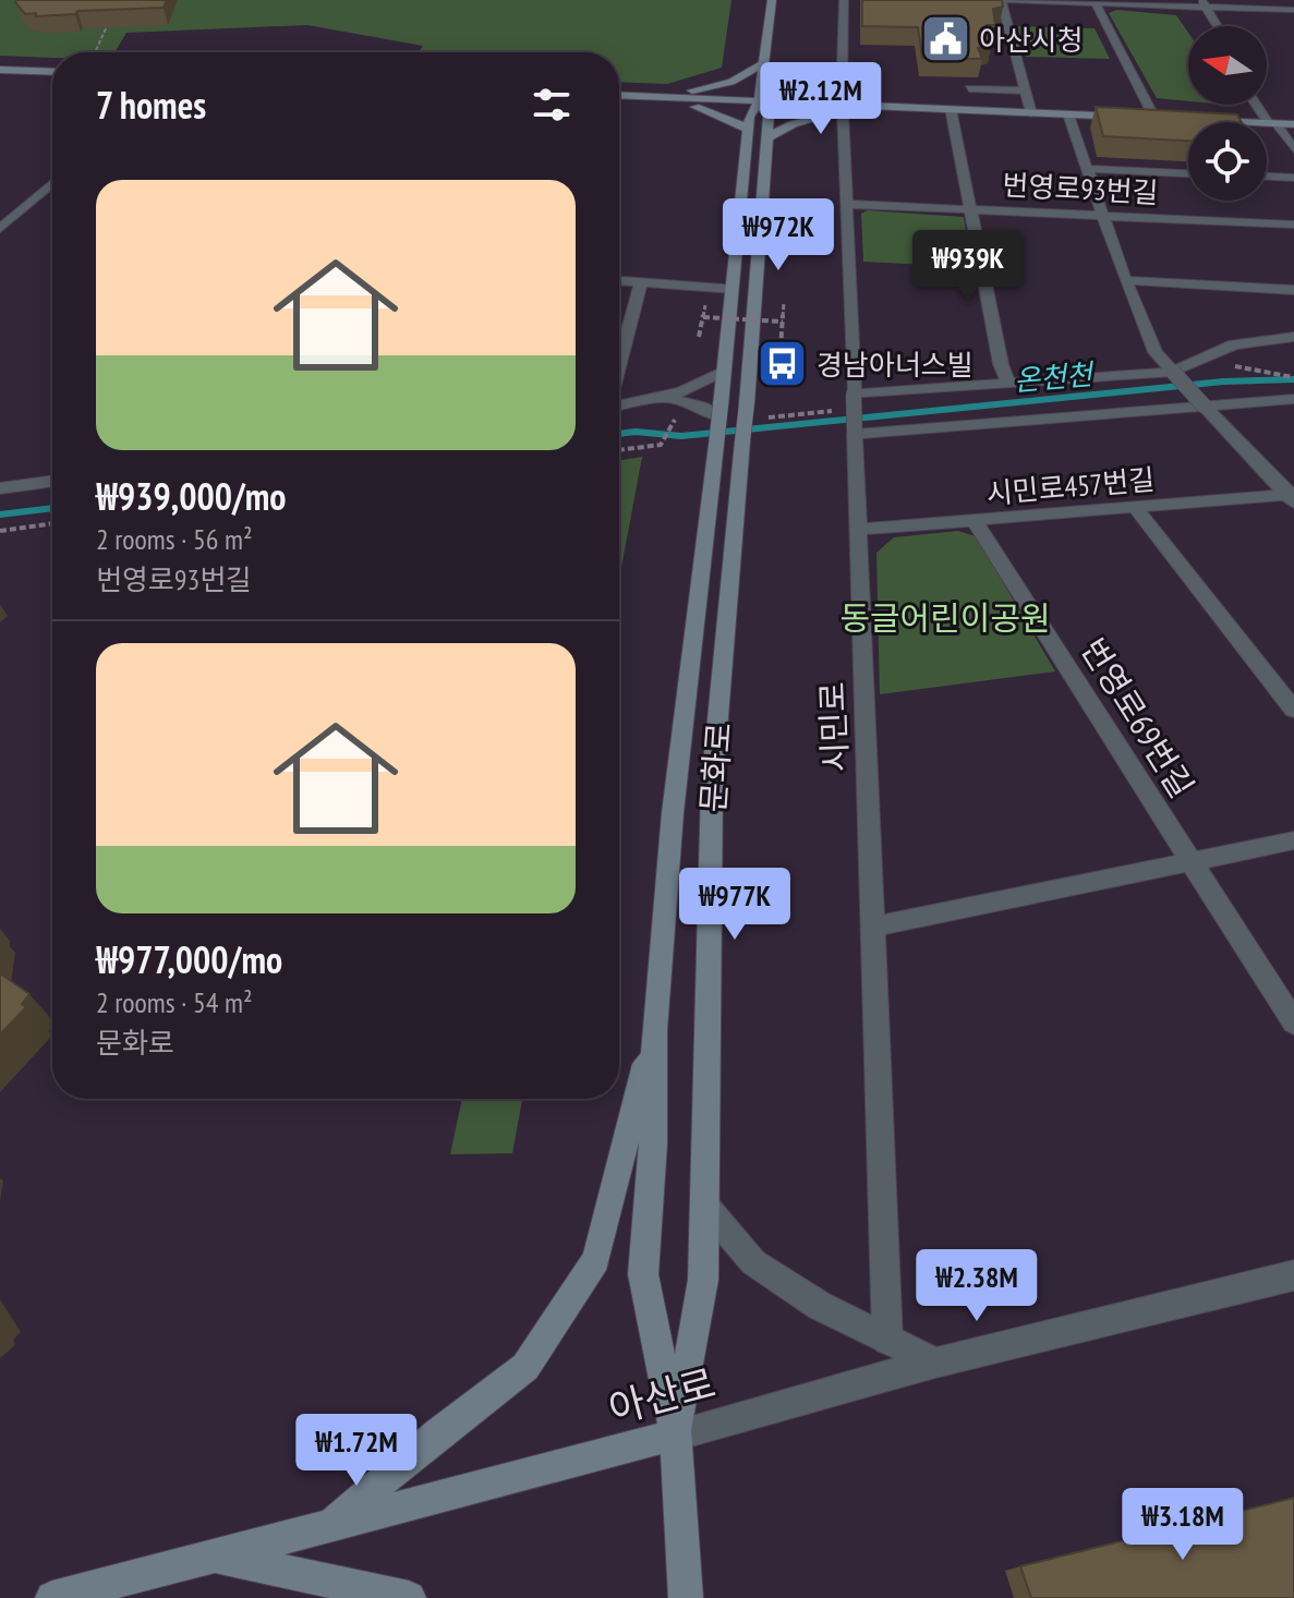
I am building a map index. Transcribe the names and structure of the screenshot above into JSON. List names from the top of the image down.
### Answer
{
  "streets": {
    "main road": ["문화로", "아산로"],
    "street": [
      "번영로93번길",
      "시민로457번길",
      "번영로69번길",
      "시민로"
    ]
  },
  "crossings": [
    ["번영로93번길", "시민로457번길"],
    ["번영로93번길", "시민로"],
    ["시민로457번길", "번영로69번길"],
    ["시민로457번길", "시민로"],
    ["문화로", "아산로"]
  ],
  "water": ["온천천"],
  "parks": ["동글어린이공원"],
  "places": {
    "public building": ["아산시청"],
    "bus stop": ["경남아너스빌"]
  },
  "north": "left",
  "page": {
    "heading": "7 homes",
    "price": [
      "₩2.12M",
      "₩972K",
      "₩939K",
      "₩977K",
      "₩2.38M",
      "₩1.72M",
      "₩3.18M"
    ],
    "list": [
      {
        "name": "₩939,000/mo",
        "note": "2 rooms · 56 m² · 번영로93번길"
      },
      {
        "name": "₩977,000/mo",
        "note": "2 rooms · 54 m² · 문화로"
      }
    ]
  }
}
